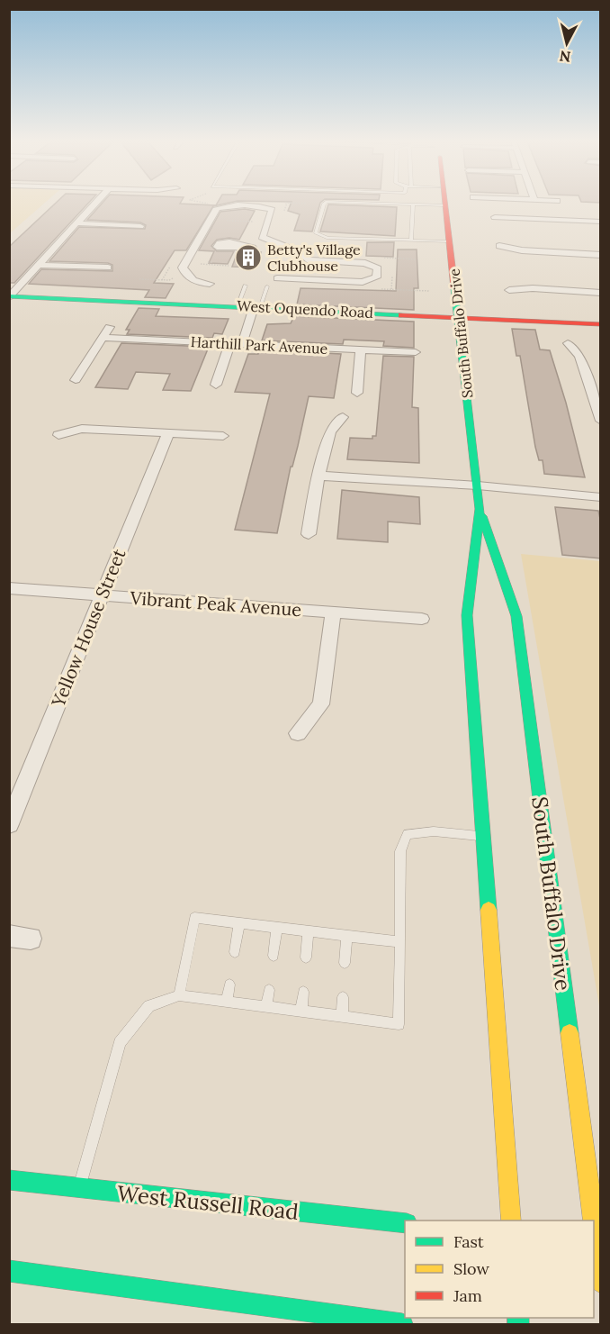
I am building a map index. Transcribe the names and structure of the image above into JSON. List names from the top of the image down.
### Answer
{
  "streets": {
    "main road": ["West Oquendo Road", "South Buffalo Drive", "West Russell Road"],
    "street": ["Harthill Park Avenue", "Vibrant Peak Avenue", "Yellow House Street"]
  },
  "crossings": [
    ["West Oquendo Road", "South Buffalo Drive"],
    ["Vibrant Peak Avenue", "Yellow House Street"]
  ],
  "places": {
    "building": ["Betty's Village Clubhouse"]
  },
  "legend": ["Fast", "Slow", "Jam"],
  "north": "bottom"
}
